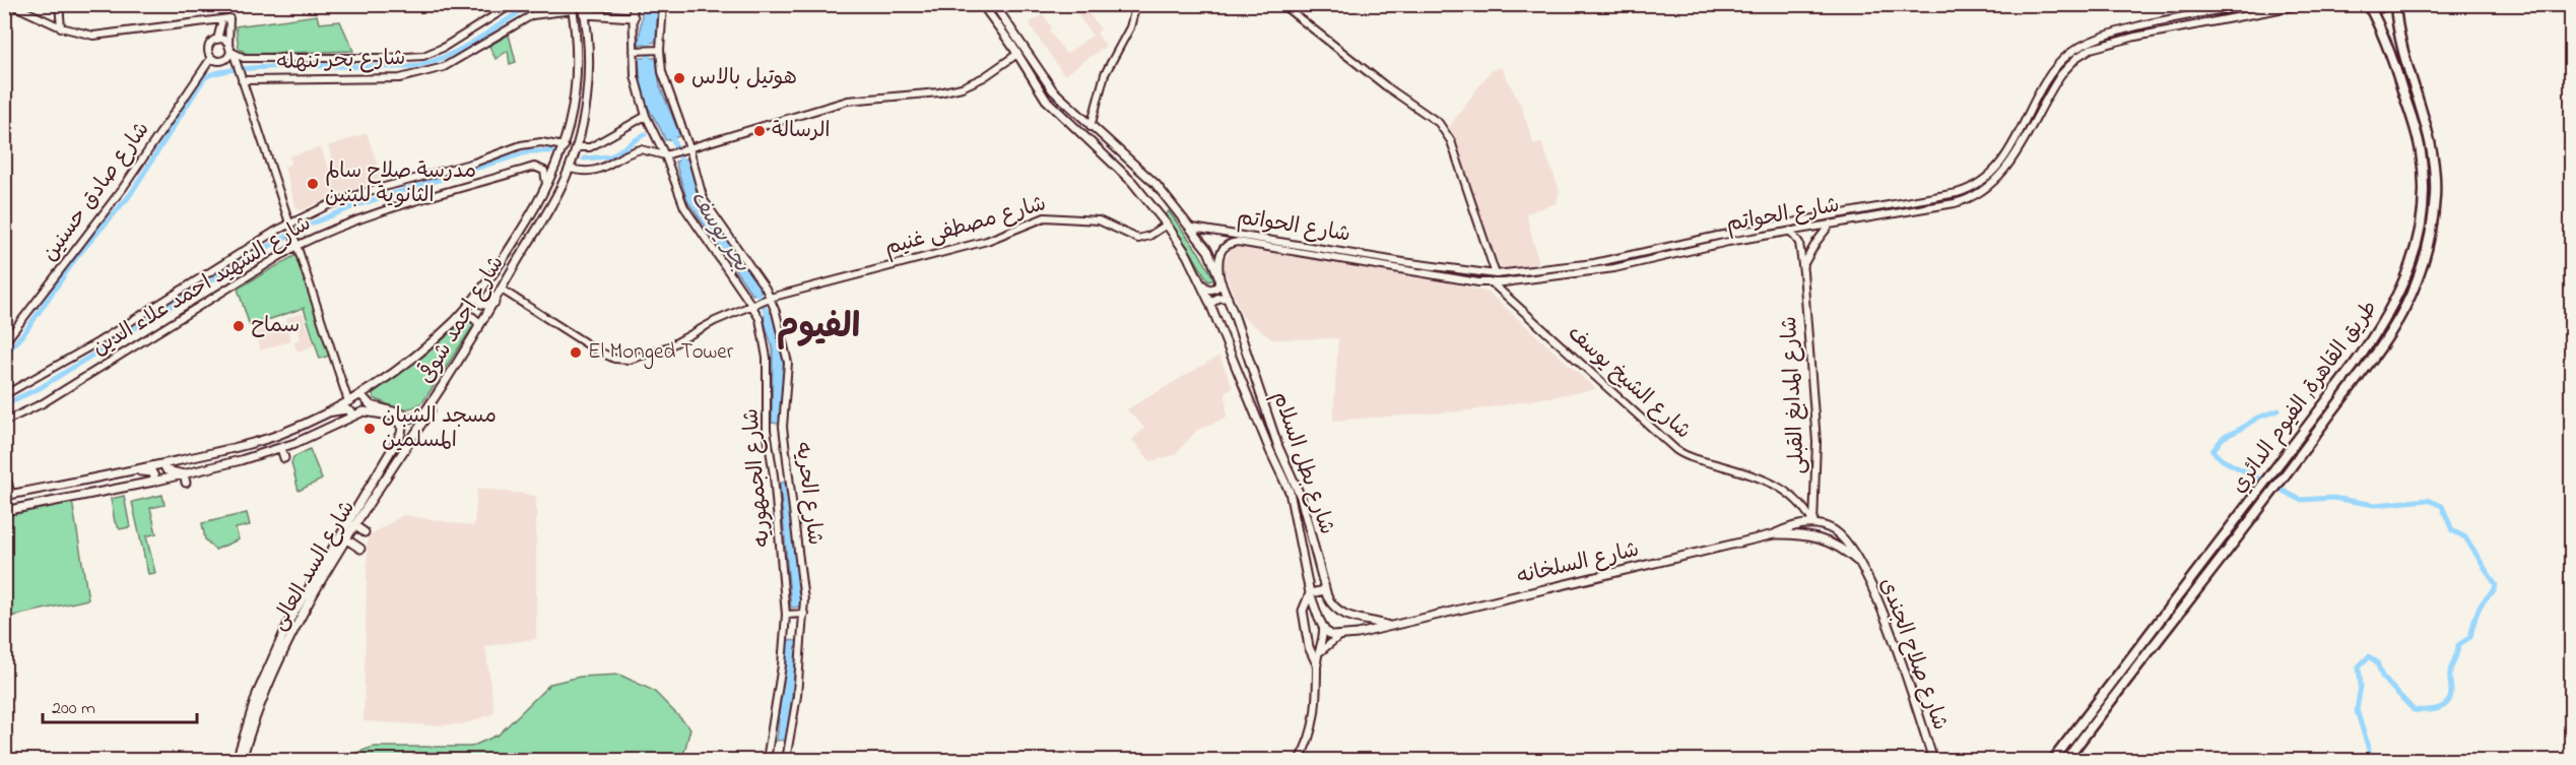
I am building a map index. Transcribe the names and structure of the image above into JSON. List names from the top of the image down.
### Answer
{
  "streets": {
    "highway": ["طريق القاهرة, الفيوم الدائري"],
    "main road": [
      "شارع احمد شوقى",
      "شارع بطل السلام",
      "شارع السلخانه",
      "شارع السد العالى",
      "شارع صلاح الجندى"
    ],
    "street": [
      "شارع بحر تنهله",
      "شارع صادق حسنين",
      "شارع الحواتم",
      "شارع مصطفى غنيم",
      "شارع الشهيد احمد علاء الدين",
      "شارع الشيخ يوسف",
      "شارع المدابغ القبلى",
      "شارع الجمهوريه",
      "شارع الحريه"
    ]
  },
  "crossings": [
    ["شارع بحر تنهله", "شارع صادق حسنين"],
    ["شارع بحر تنهله", "شارع احمد شوقى"],
    ["شارع الحواتم", "شارع الشيخ يوسف"],
    ["شارع الحواتم", "شارع المدابغ القبلى"],
    ["شارع الحواتم", "شارع بطل السلام"],
    ["شارع مصطفى غنيم", "شارع بطل السلام"],
    ["شارع مصطفى غنيم", "شارع الحريه"],
    ["شارع الشهيد احمد علاء الدين", "شارع احمد شوقى"],
    ["شارع احمد شوقى", "شارع السد العالى"],
    ["شارع الشيخ يوسف", "شارع المدابغ القبلى"],
    ["شارع الشيخ يوسف", "شارع صلاح الجندى"],
    ["شارع المدابغ القبلى", "شارع صلاح الجندى"],
    ["شارع بطل السلام", "شارع السلخانه"],
    ["شارع السلخانه", "شارع صلاح الجندى"]
  ],
  "districts": ["الفيوم"],
  "water": ["بحر يوسف"],
  "places": [
    "هوتيل بالاس",
    "الرسالة",
    "مدرسة صلاح سالم الثانوية للبنين",
    "سماح",
    "El Monged Tower",
    "مسجد الشبان المسلمين"
  ],
  "scale_bar": "200 m"
}
